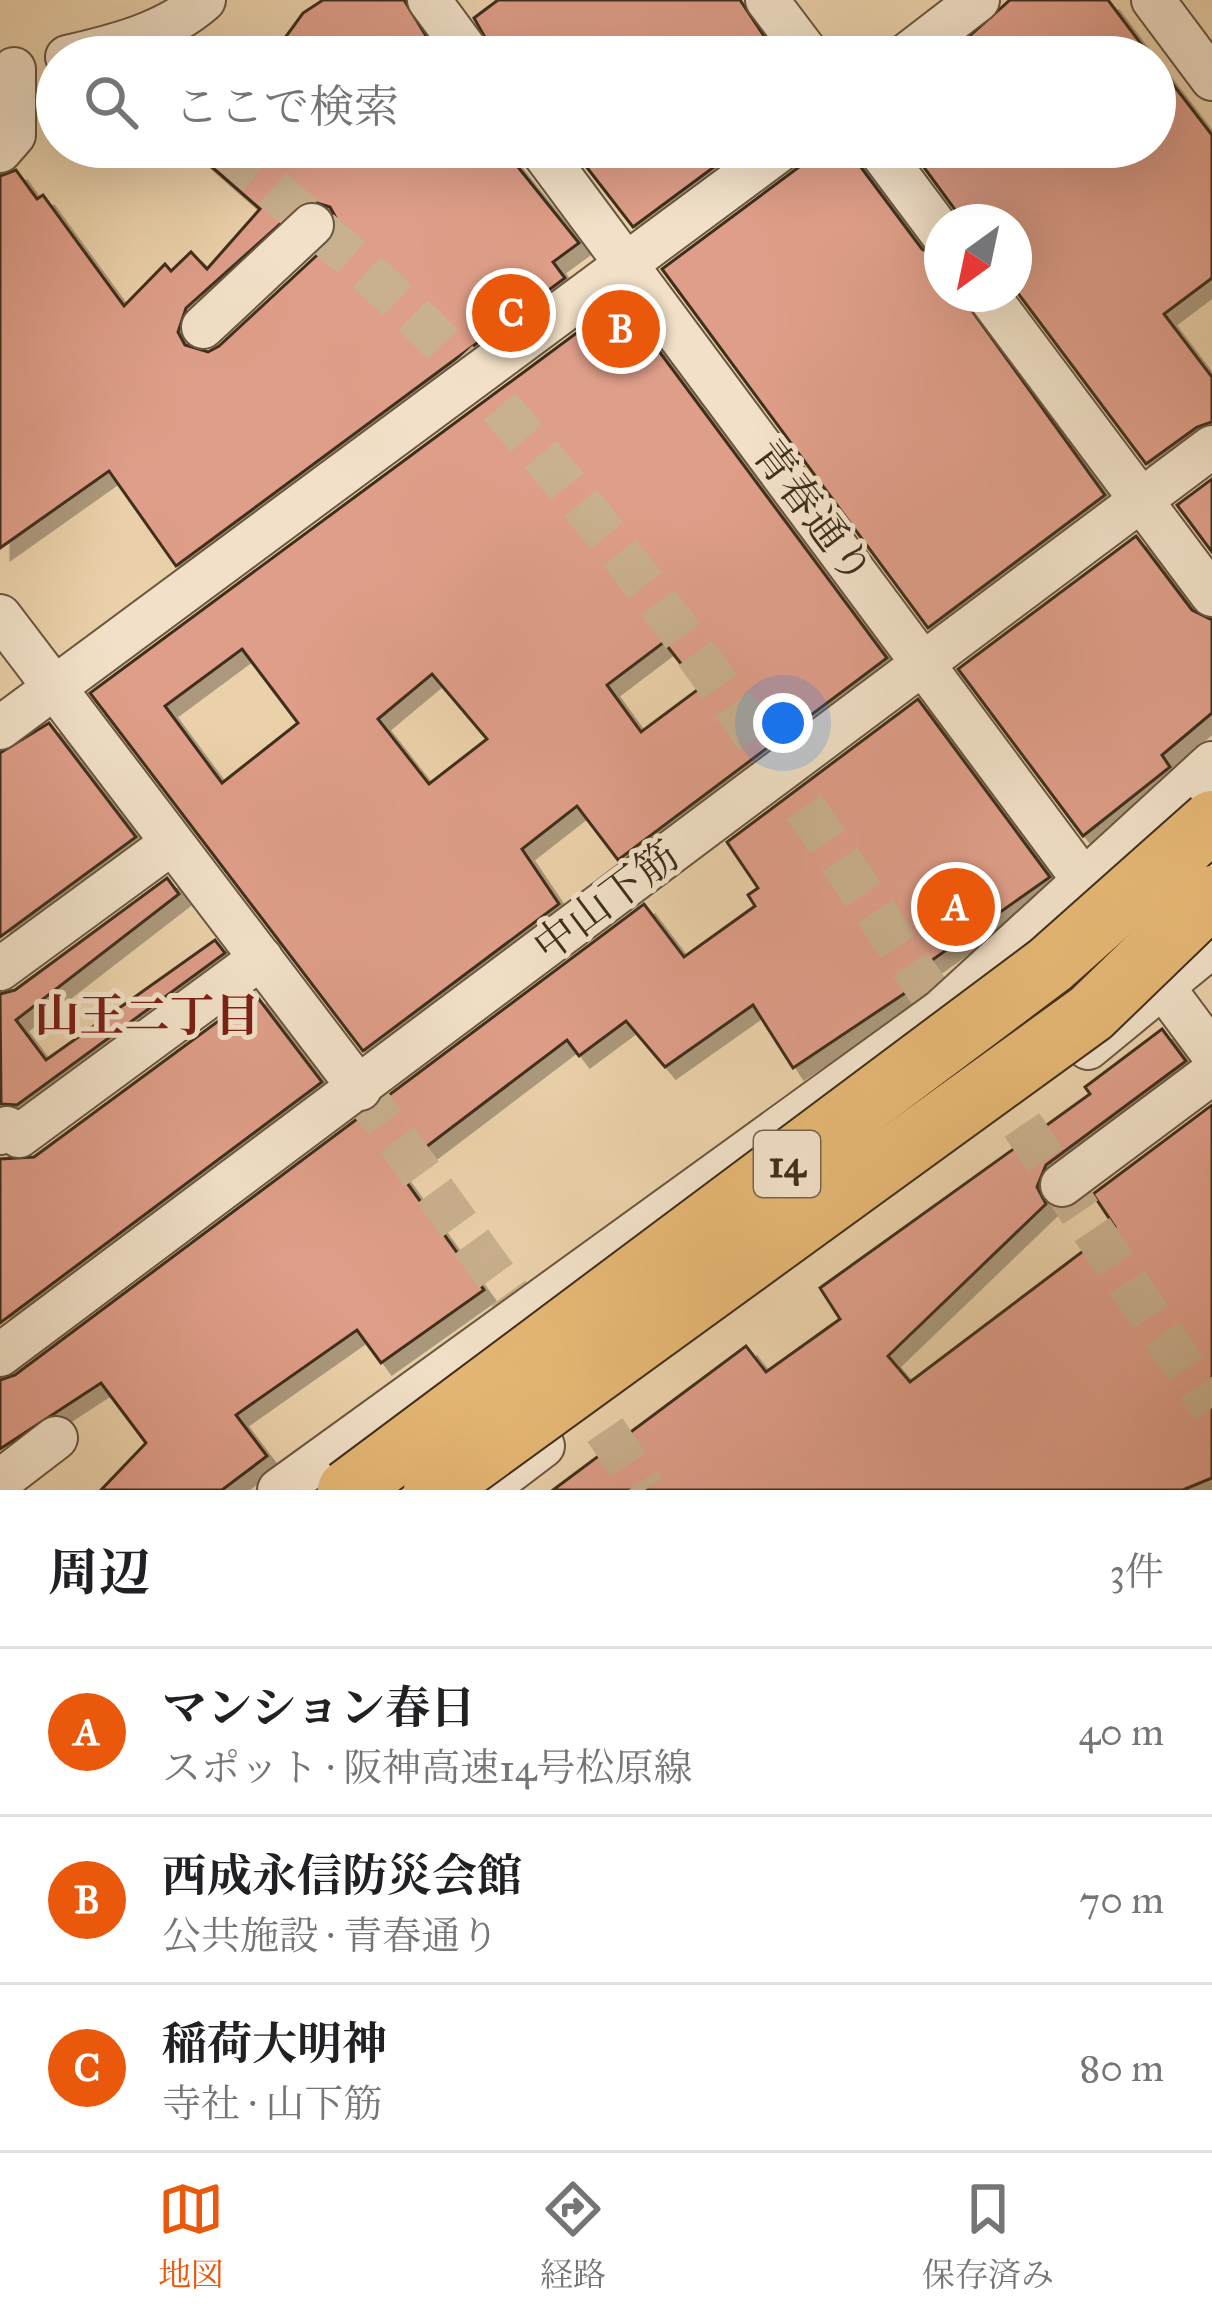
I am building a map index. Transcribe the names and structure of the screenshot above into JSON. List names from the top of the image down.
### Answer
{
  "streets": {
    "highway": ["14"],
    "street": ["青春通り", "中山下筋"]
  },
  "crossings": [
    ["青春通り", "中山下筋"]
  ],
  "districts": ["山王二丁目"],
  "north": "bottom left",
  "page": {
    "search": "ここで検索",
    "pins": ["C", "B", "A"],
    "heading": ["周辺", "3件"],
    "list": [
      {
        "mark": "A",
        "name": "マンション春日",
        "note": "スポット · 阪神高速14号松原線",
        "value": "40 m"
      },
      {
        "mark": "B",
        "name": "西成永信防災会館",
        "note": "公共施設 · 青春通り",
        "value": "70 m"
      },
      {
        "mark": "C",
        "name": "稲荷大明神",
        "note": "寺社 · 山下筋",
        "value": "80 m"
      }
    ],
    "nav": ["地図", "経路", "保存済み"]
  }
}
